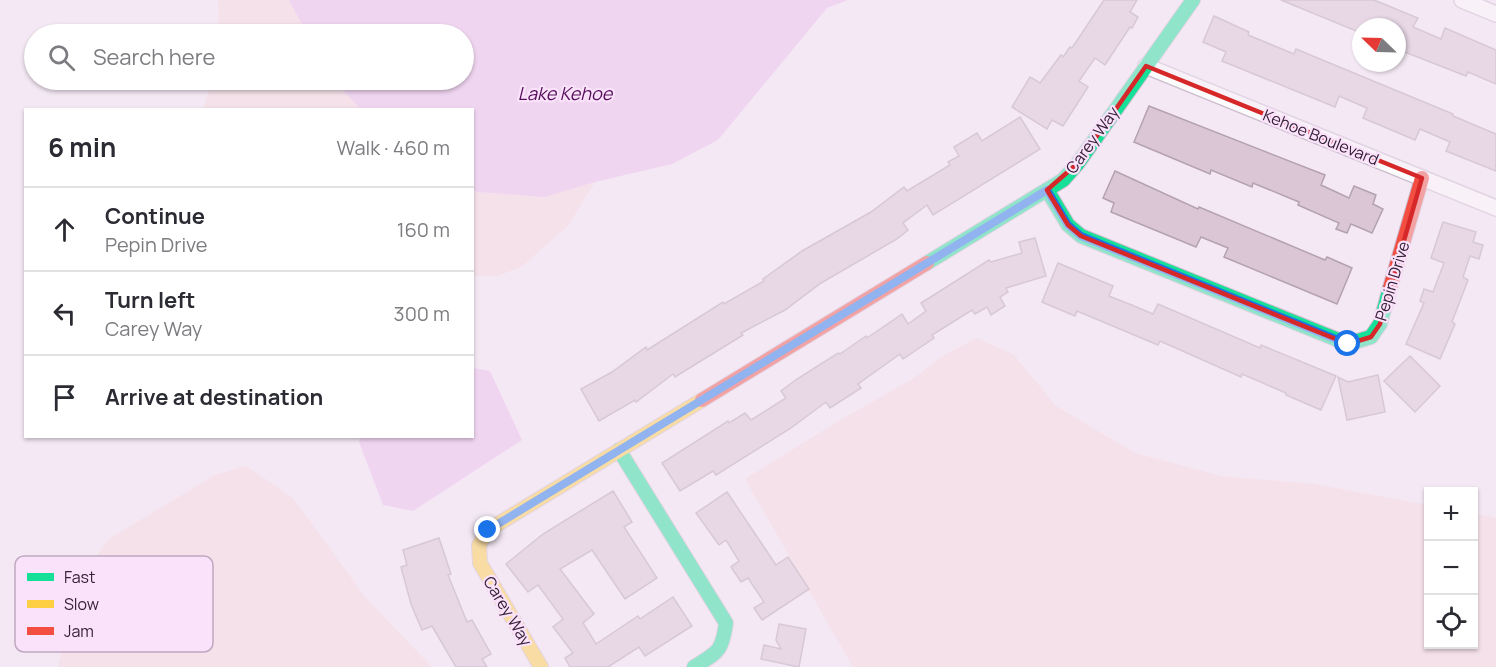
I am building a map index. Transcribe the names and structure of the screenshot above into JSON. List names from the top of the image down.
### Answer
{
  "streets": {
    "street": ["Kehoe Boulevard", "Carey Way", "Pepin Drive"]
  },
  "crossings": [
    ["Kehoe Boulevard", "Carey Way"],
    ["Kehoe Boulevard", "Pepin Drive"],
    ["Carey Way", "Pepin Drive"]
  ],
  "water": ["Lake Kehoe"],
  "legend": ["Fast", "Slow", "Jam"],
  "north": "top left",
  "page": {
    "search": "Search here",
    "heading": ["6 min", "Walk · 460 m"],
    "list": [
      ["Continue", "Pepin Drive", "160 m"],
      ["Turn left", "Carey Way", "300 m"],
      "Arrive at destination"
    ],
    "map_buttons": ["+", "−"]
  }
}
